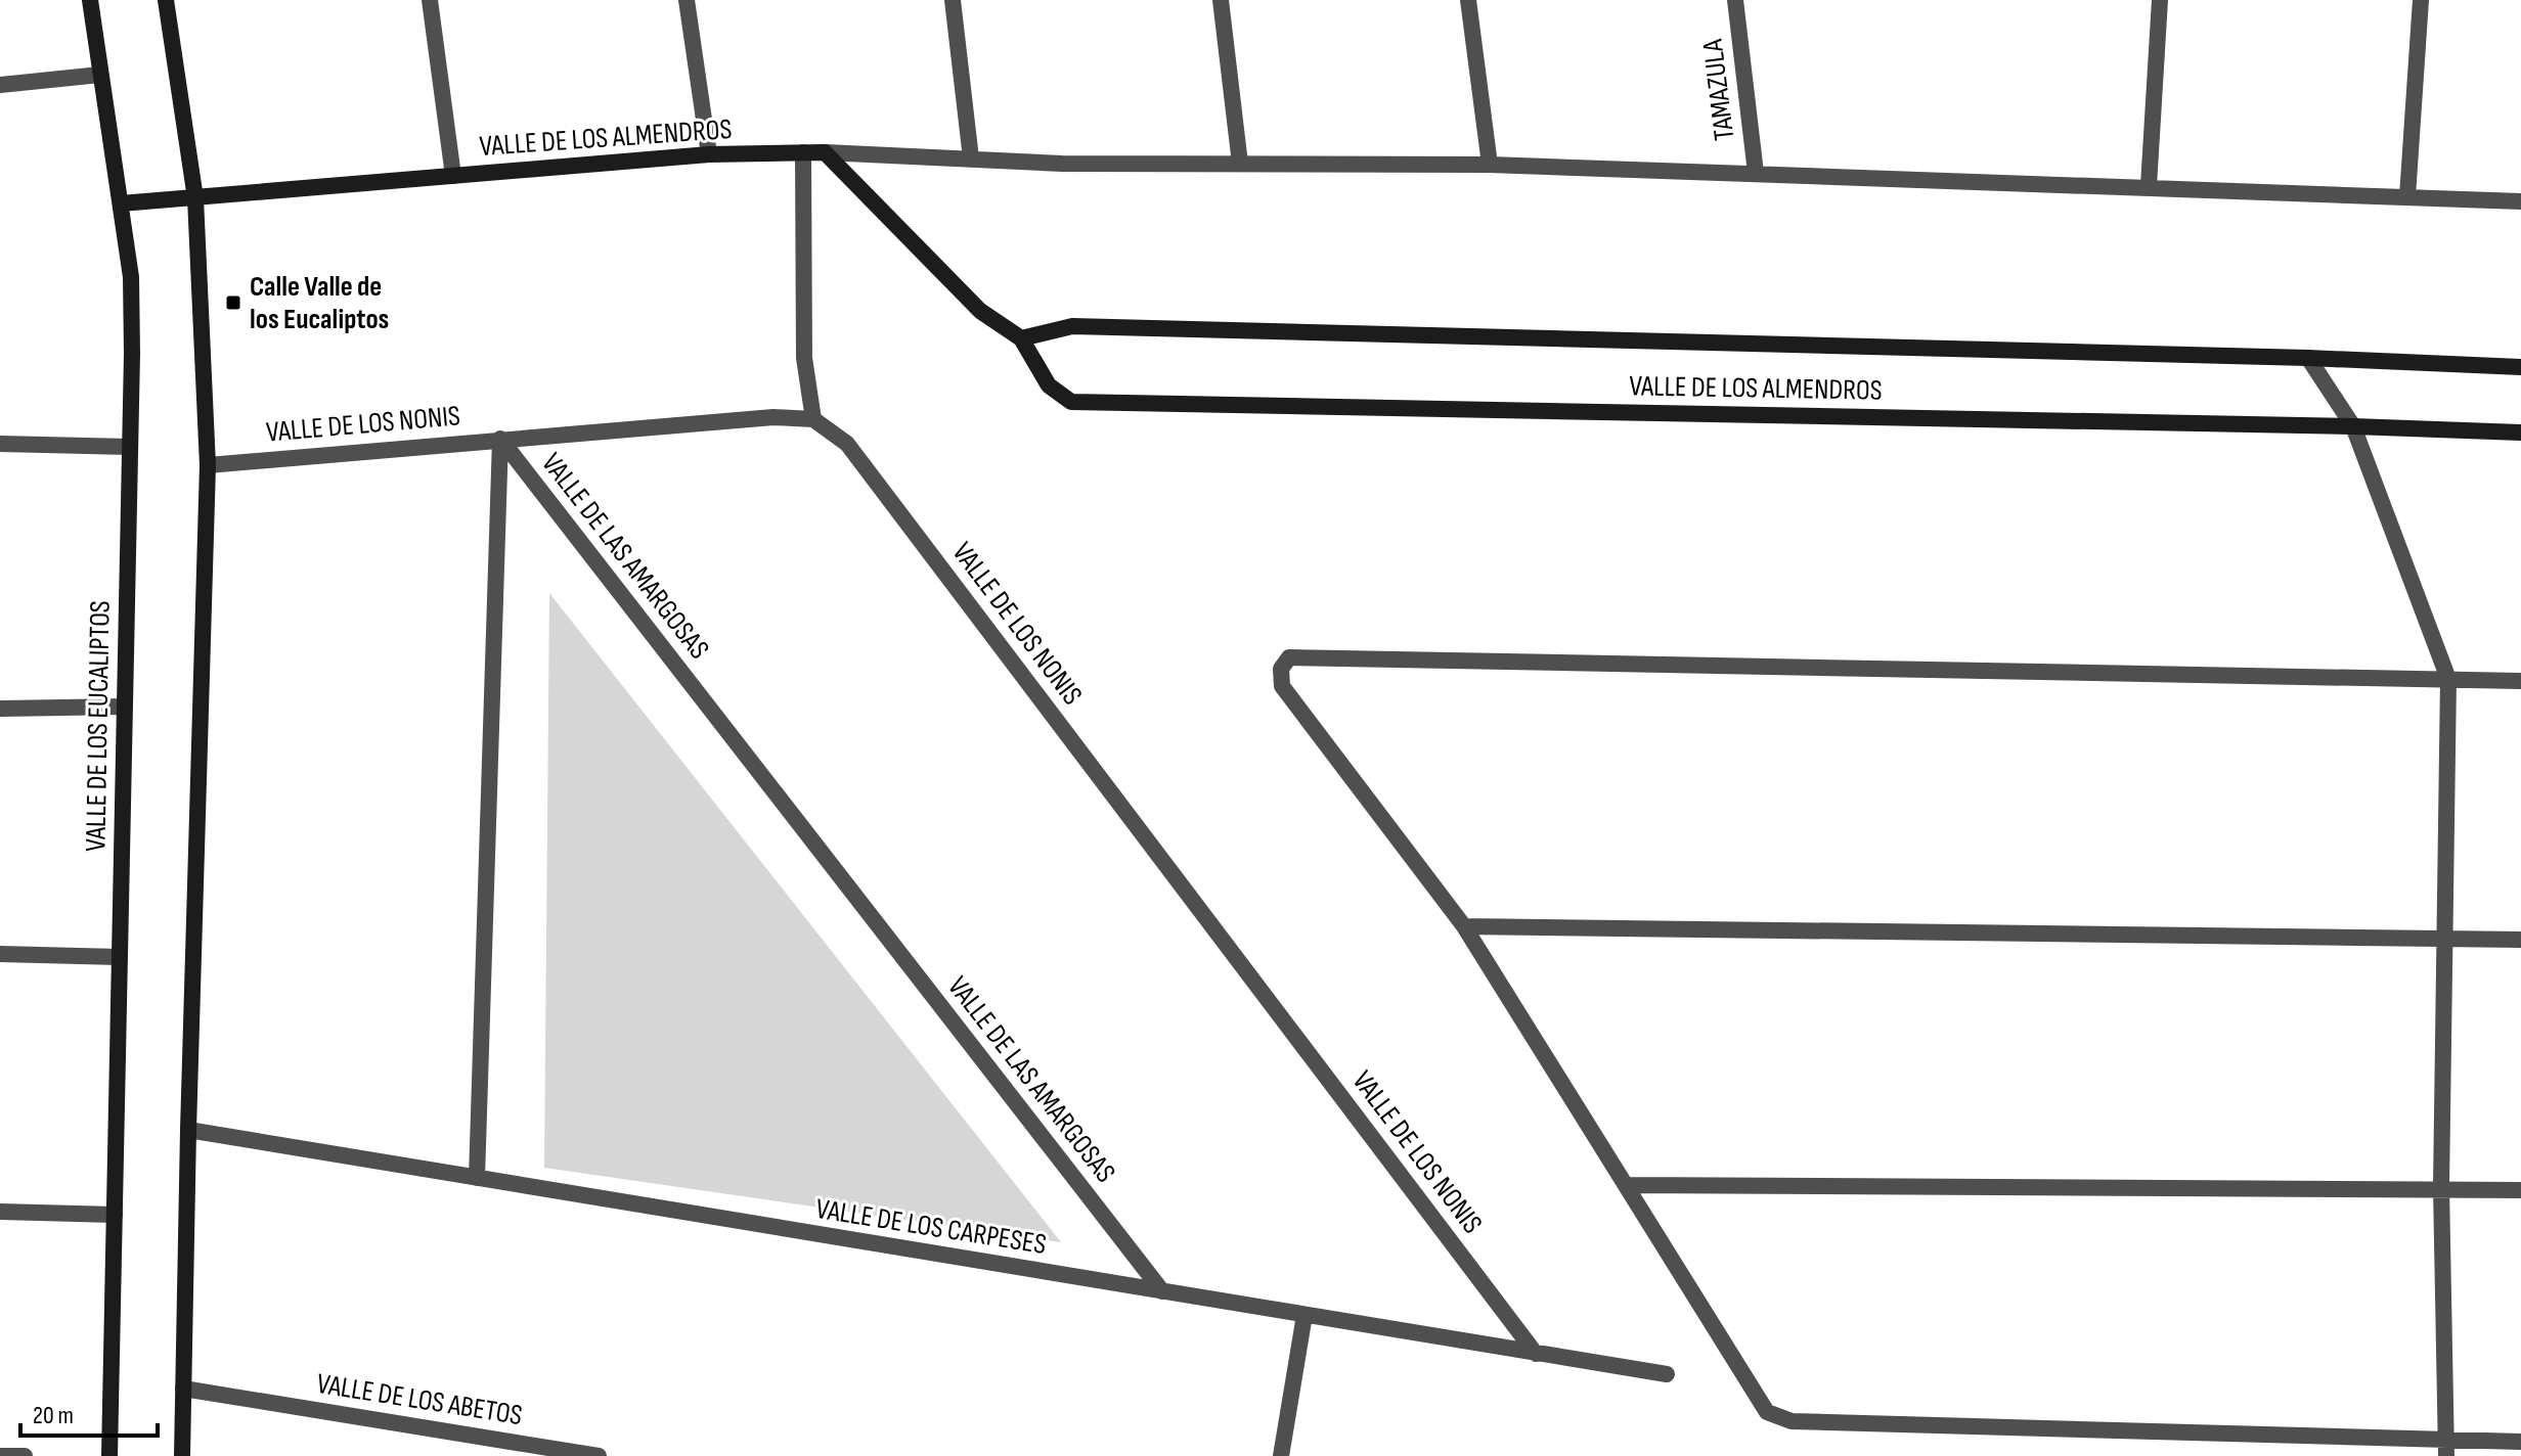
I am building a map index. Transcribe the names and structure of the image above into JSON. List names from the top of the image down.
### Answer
{
  "streets": {
    "street": [
      "TAMAZULA",
      "VALLE DE LOS ALMENDROS",
      "VALLE DE LOS NONIS",
      "VALLE DE LAS AMARGOSAS",
      "VALLE DE LOS EUCALIPTOS",
      "VALLE DE LOS CARPESES",
      "VALLE DE LOS ABETOS"
    ]
  },
  "crossings": [
    ["VALLE DE LOS ALMENDROS", "VALLE DE LOS EUCALIPTOS"],
    ["VALLE DE LOS NONIS", "VALLE DE LAS AMARGOSAS"],
    ["VALLE DE LOS NONIS", "VALLE DE LOS CARPESES"],
    ["VALLE DE LAS AMARGOSAS", "VALLE DE LOS CARPESES"]
  ],
  "places": {
    "transit": ["Calle Valle de los Eucaliptos"]
  },
  "scale_bar": "20 m"
}
